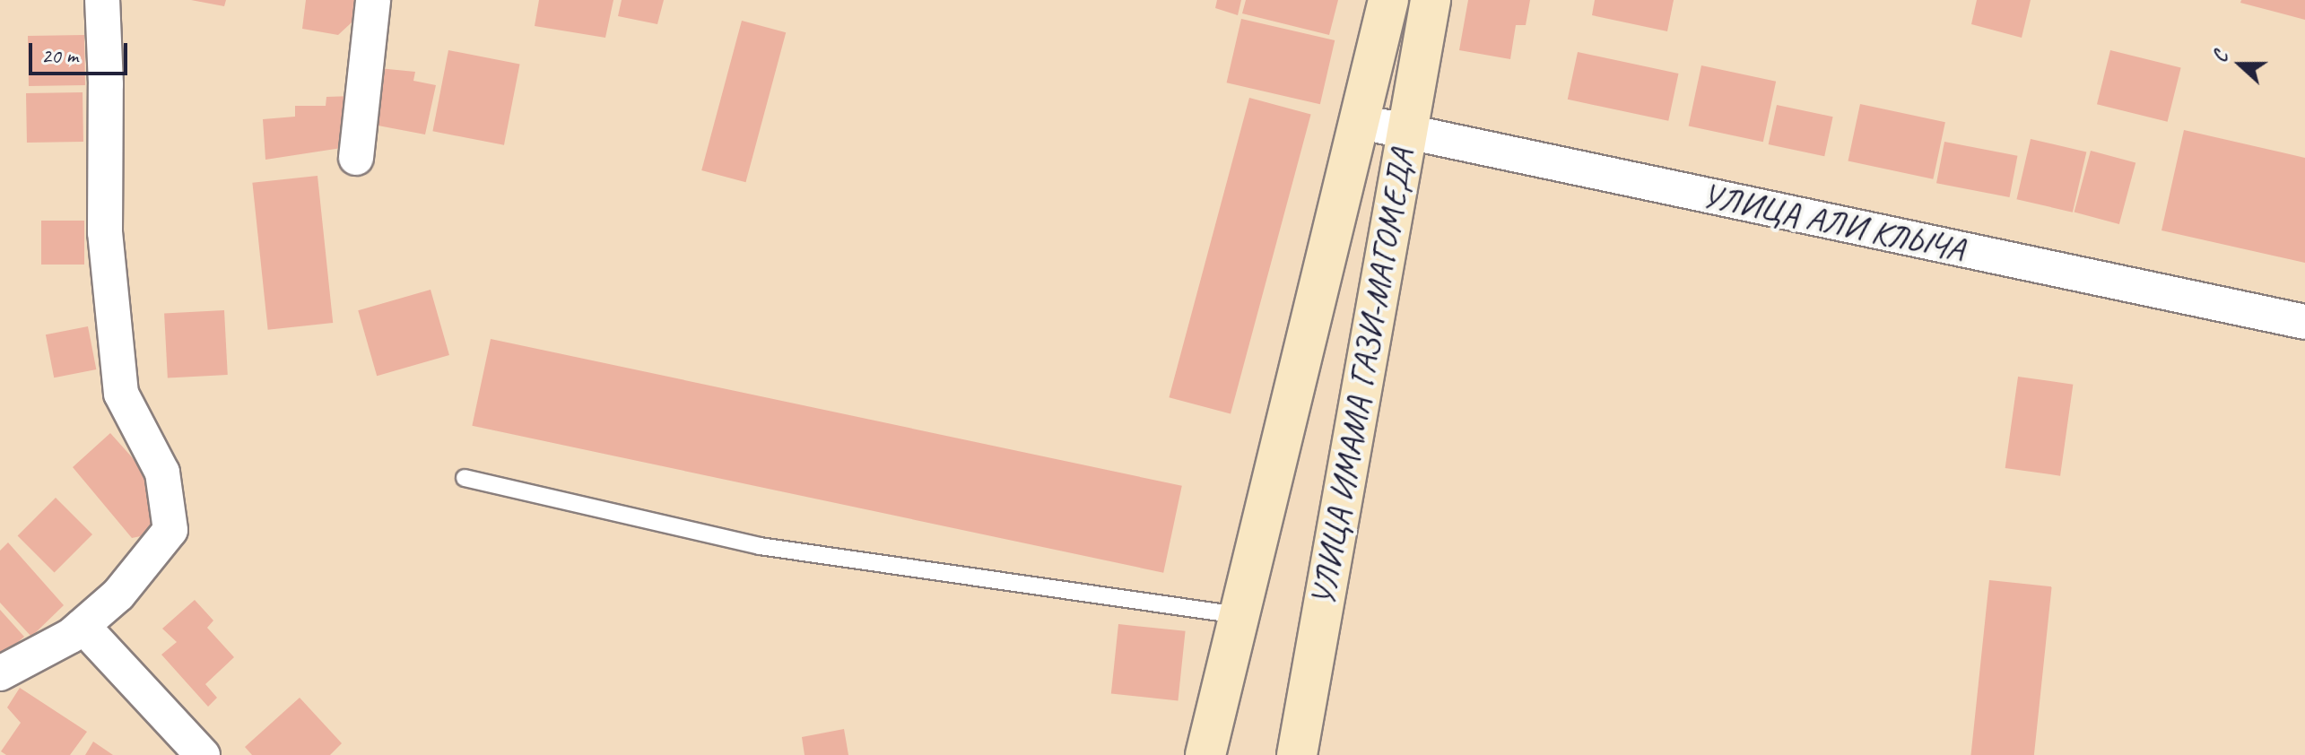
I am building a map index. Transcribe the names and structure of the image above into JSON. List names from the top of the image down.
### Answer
{
  "streets": {
    "main road": ["УЛИЦА ИМАМА ГАЗИ-МАГОМЕДА"],
    "street": ["УЛИЦА АЛИ КЛЫЧА"]
  },
  "crossings": [
    ["УЛИЦА АЛИ КЛЫЧА", "УЛИЦА ИМАМА ГАЗИ-МАГОМЕДА"]
  ],
  "scale_bar": "20 m",
  "north": "left"
}
